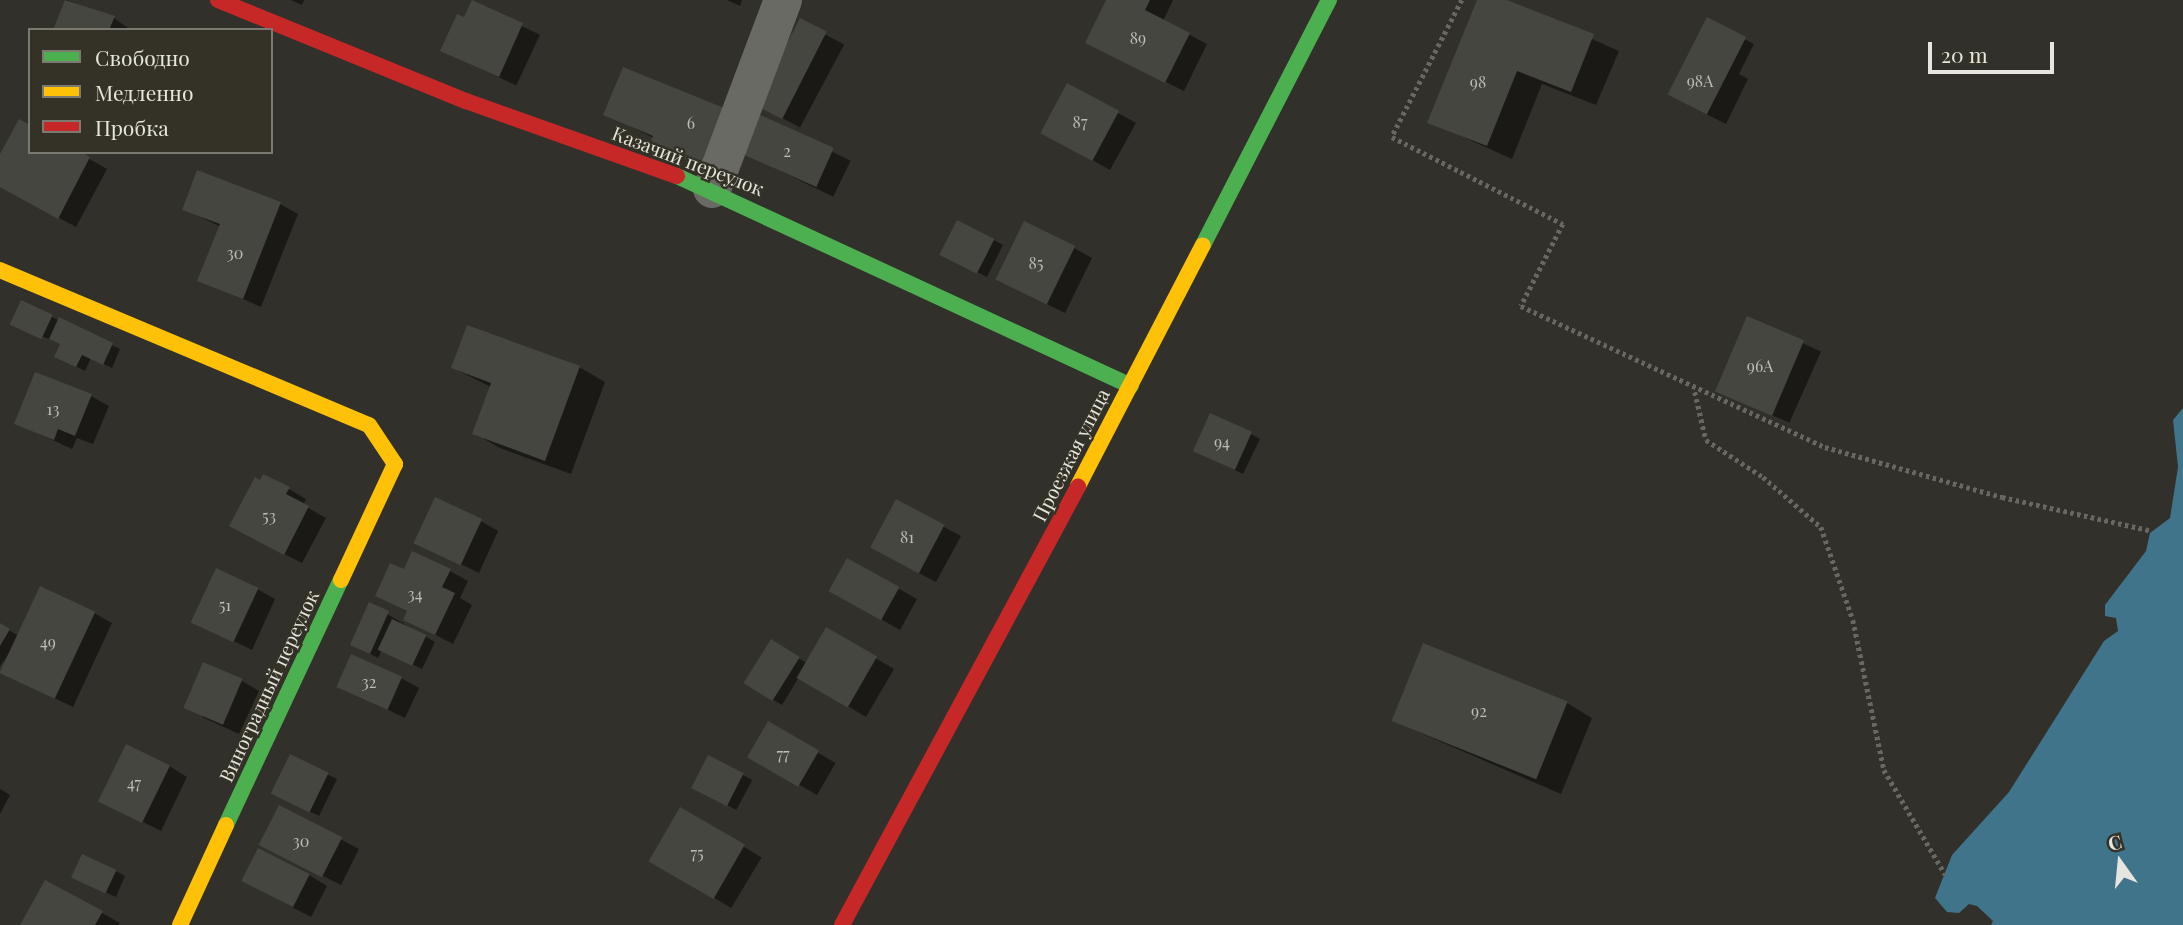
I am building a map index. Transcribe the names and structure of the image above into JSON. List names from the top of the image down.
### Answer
{
  "streets": {
    "street": ["Казачий переулок", "Проезжая улица", "Виноградный переулок"]
  },
  "crossings": [
    ["Казачий переулок", "Проезжая улица"]
  ],
  "house_numbers": [
    "89",
    "98А",
    "98",
    "87",
    "6",
    "2",
    "30",
    "85",
    "96А",
    "13",
    "94",
    "53",
    "81",
    "34",
    "51",
    "49",
    "32",
    "92",
    "77",
    "47",
    "30",
    "75"
  ],
  "legend": ["Свободно", "Медленно", "Пробка"],
  "scale_bar": "20 m",
  "north": "top"
}
